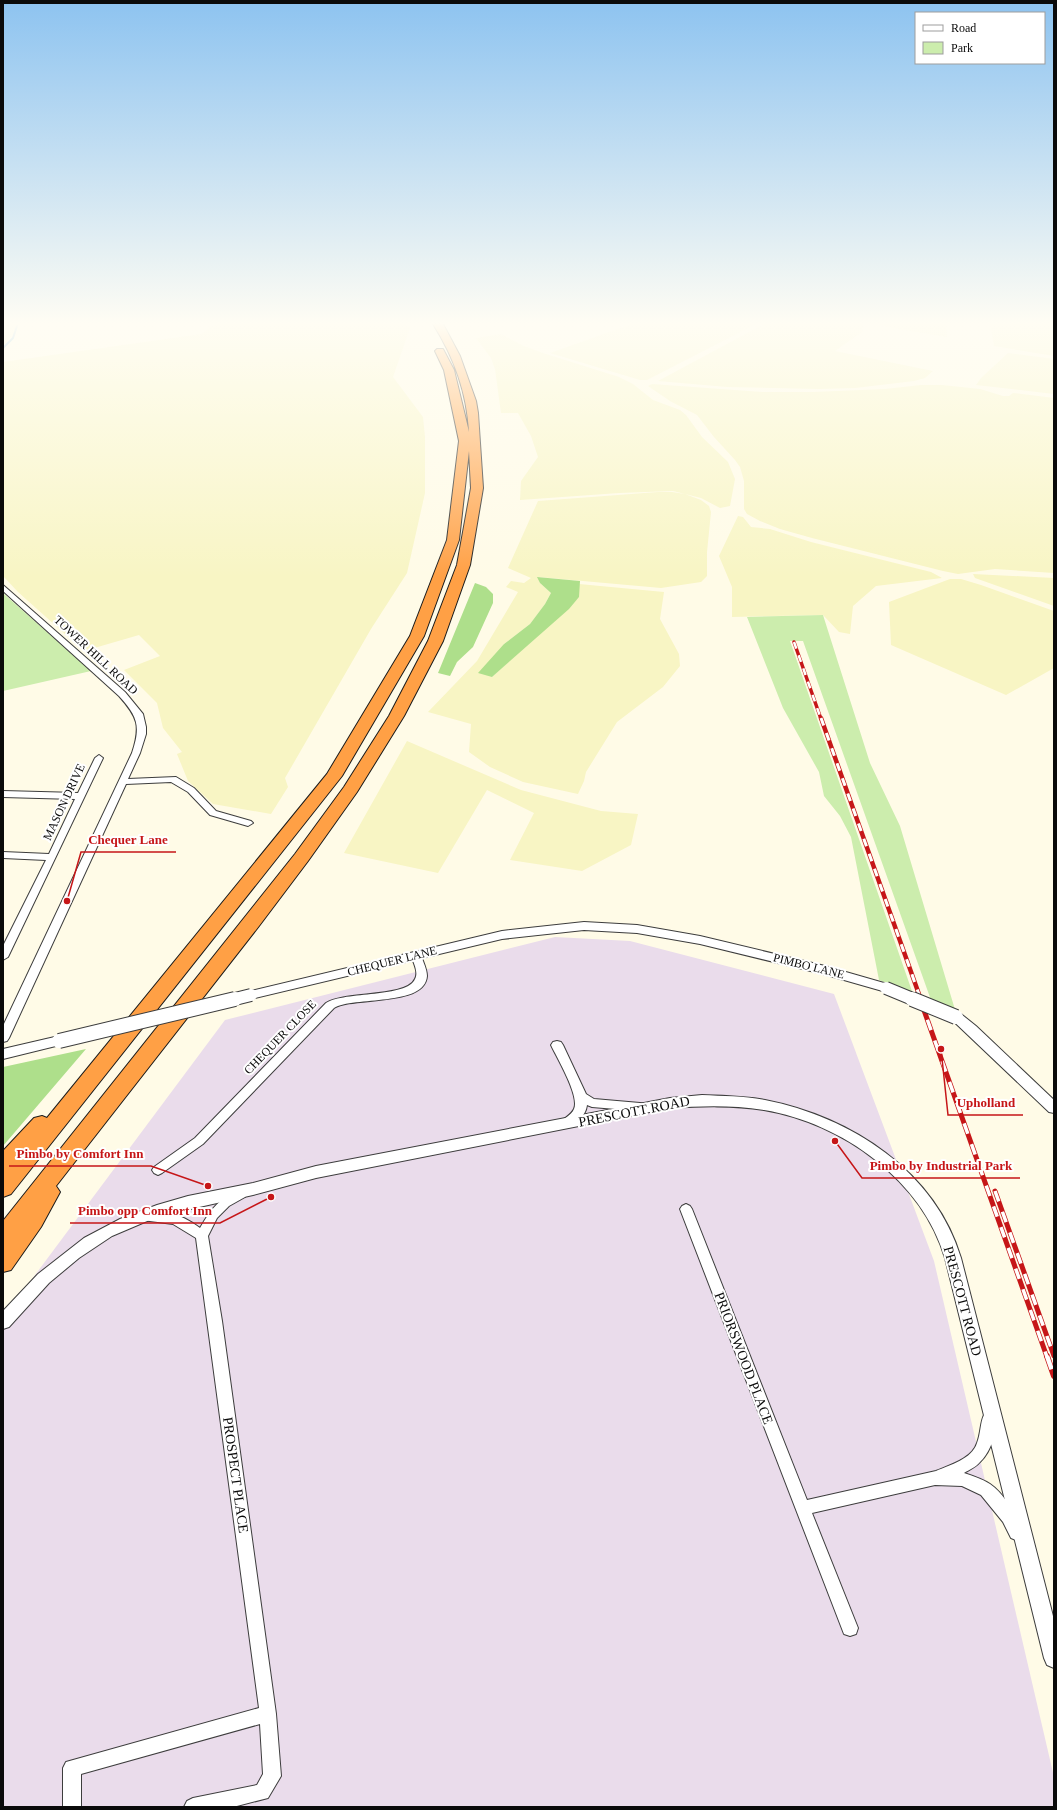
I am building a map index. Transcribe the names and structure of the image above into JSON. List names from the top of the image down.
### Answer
{
  "streets": {
    "street": [
      "TOWER HILL ROAD",
      "MASON DRIVE",
      "CHEQUER LANE",
      "PIMBO LANE",
      "CHEQUER CLOSE",
      "PRESCOTT ROAD",
      "PRIORSWOOD PLACE",
      "PROSPECT PLACE"
    ]
  },
  "crossings": [
    ["CHEQUER LANE", "PIMBO LANE"],
    ["CHEQUER LANE", "CHEQUER CLOSE"]
  ],
  "places": [
    "Chequer Lane",
    "Upholland",
    "Pimbo by Industrial Park",
    "Pimbo by Comfort Inn",
    "Pimbo opp Comfort Inn"
  ],
  "legend": ["Road", "Park"]
}
